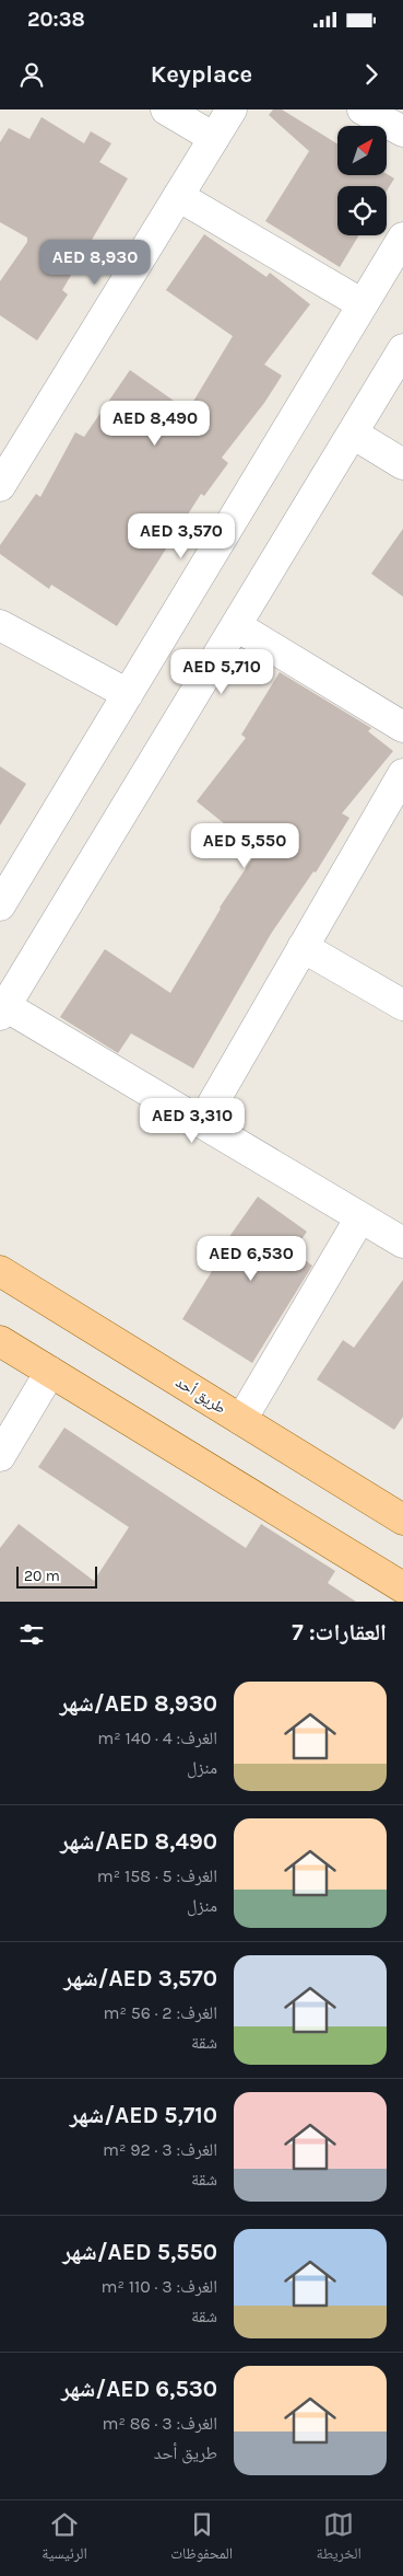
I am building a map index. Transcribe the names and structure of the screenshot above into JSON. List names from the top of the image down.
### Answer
{
  "streets": {
    "main road": ["طريق أحد"]
  },
  "scale_bar": "20 m",
  "north": "top right",
  "page": {
    "status": "20:38",
    "header": "Keyplace",
    "price": [
      "AED 8,930",
      "AED 8,490",
      "AED 3,570",
      "AED 5,710",
      "AED 5,550",
      "AED 3,310",
      "AED 6,530"
    ],
    "scale": "20 m",
    "heading": "العقارات: 7",
    "list": [
      {
        "name": "AED 8,930/شهر",
        "note": "الغرف: 4 · 140 m² · منزل"
      },
      {
        "name": "AED 8,490/شهر",
        "note": "الغرف: 5 · 158 m² · منزل"
      },
      {
        "name": "AED 3,570/شهر",
        "note": "الغرف: 2 · 56 m² · شقة"
      },
      {
        "name": "AED 5,710/شهر",
        "note": "الغرف: 3 · 92 m² · شقة"
      },
      {
        "name": "AED 5,550/شهر",
        "note": "الغرف: 3 · 110 m² · شقة"
      },
      {
        "name": "AED 6,530/شهر",
        "note": "الغرف: 3 · 86 m² · طريق أحد"
      }
    ],
    "tabs": ["الخريطة", "المحفوظات", "الرئيسية"]
  }
}
